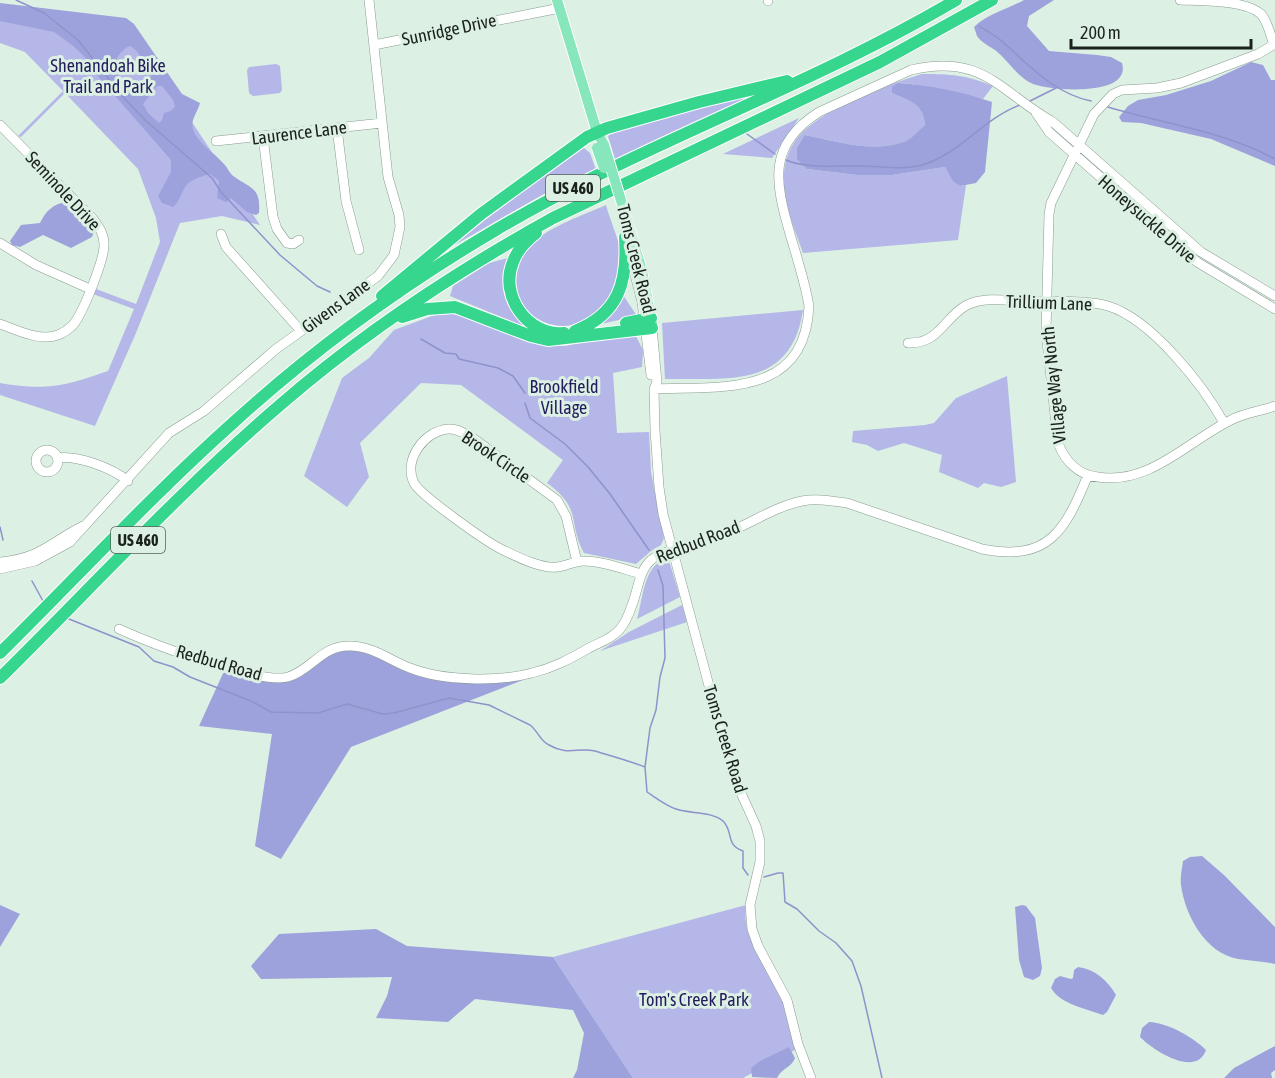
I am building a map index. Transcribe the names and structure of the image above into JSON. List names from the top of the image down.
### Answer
{
  "streets": {
    "highway": ["US 460"],
    "main road": ["Toms Creek Road"],
    "street": [
      "Sunridge Drive",
      "Laurence Lane",
      "Seminole Drive",
      "Honeysuckle Drive",
      "Trillium Lane",
      "Givens Lane",
      "Village Way North",
      "Brook Circle",
      "Redbud Road"
    ]
  },
  "crossings": [
    ["Sunridge Drive", "Toms Creek Road"],
    ["Sunridge Drive", "Givens Lane"],
    ["Laurence Lane", "Givens Lane"],
    ["Honeysuckle Drive", "Toms Creek Road"],
    ["Honeysuckle Drive", "Village Way North"],
    ["Toms Creek Road", "Redbud Road"],
    ["Trillium Lane", "Village Way North"],
    ["Village Way North", "Redbud Road"],
    ["Brook Circle", "Redbud Road"]
  ],
  "parks": ["Shenandoah Bike Trail and Park", "Brookfield Village", "Tom's Creek Park"],
  "scale_bar": "200 m"
}
